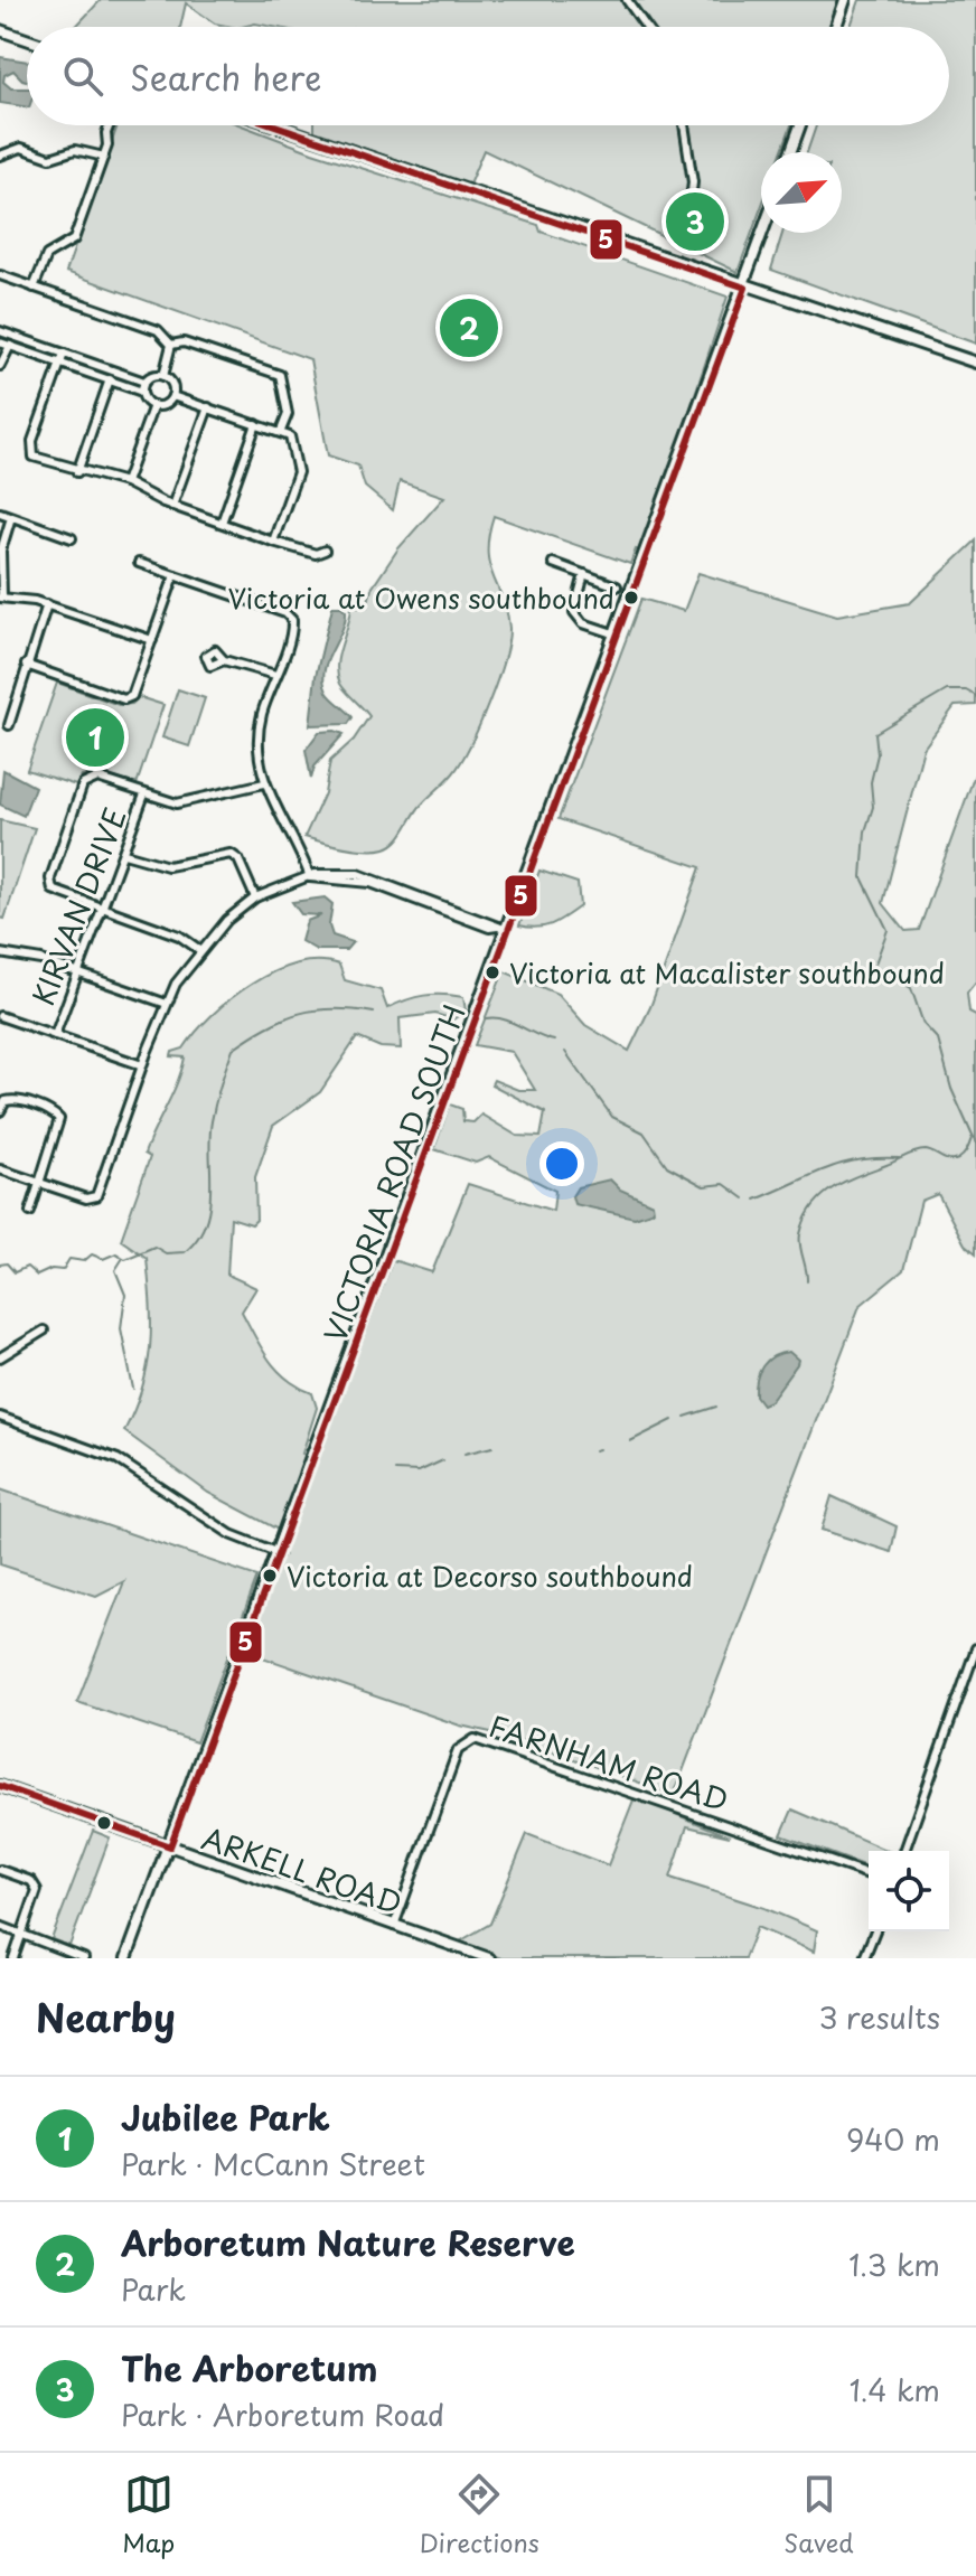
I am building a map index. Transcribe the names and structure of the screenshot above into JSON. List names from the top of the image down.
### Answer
{
  "streets": {
    "main road": ["VICTORIA ROAD SOUTH", "ARKELL ROAD"],
    "street": ["KIRVAN DRIVE", "FARNHAM ROAD"]
  },
  "crossings": [
    ["VICTORIA ROAD SOUTH", "ARKELL ROAD"],
    ["FARNHAM ROAD", "ARKELL ROAD"]
  ],
  "places": ["Victoria at Owens southbound", "Victoria at Macalister southbound", "Victoria at Decorso southbound"],
  "lines": ["transit line 5"],
  "north": "top right",
  "page": {
    "search": "Search here",
    "pins": ["3", "2", "1"],
    "heading": ["Nearby", "3 results"],
    "list": [
      {
        "mark": "1",
        "name": "Jubilee Park",
        "note": "Park · McCann Street",
        "value": "940 m"
      },
      {
        "mark": "2",
        "name": "Arboretum Nature Reserve",
        "note": "Park",
        "value": "1.3 km"
      },
      {
        "mark": "3",
        "name": "The Arboretum",
        "note": "Park · Arboretum Road",
        "value": "1.4 km"
      }
    ],
    "nav": ["Map", "Directions", "Saved"]
  }
}
